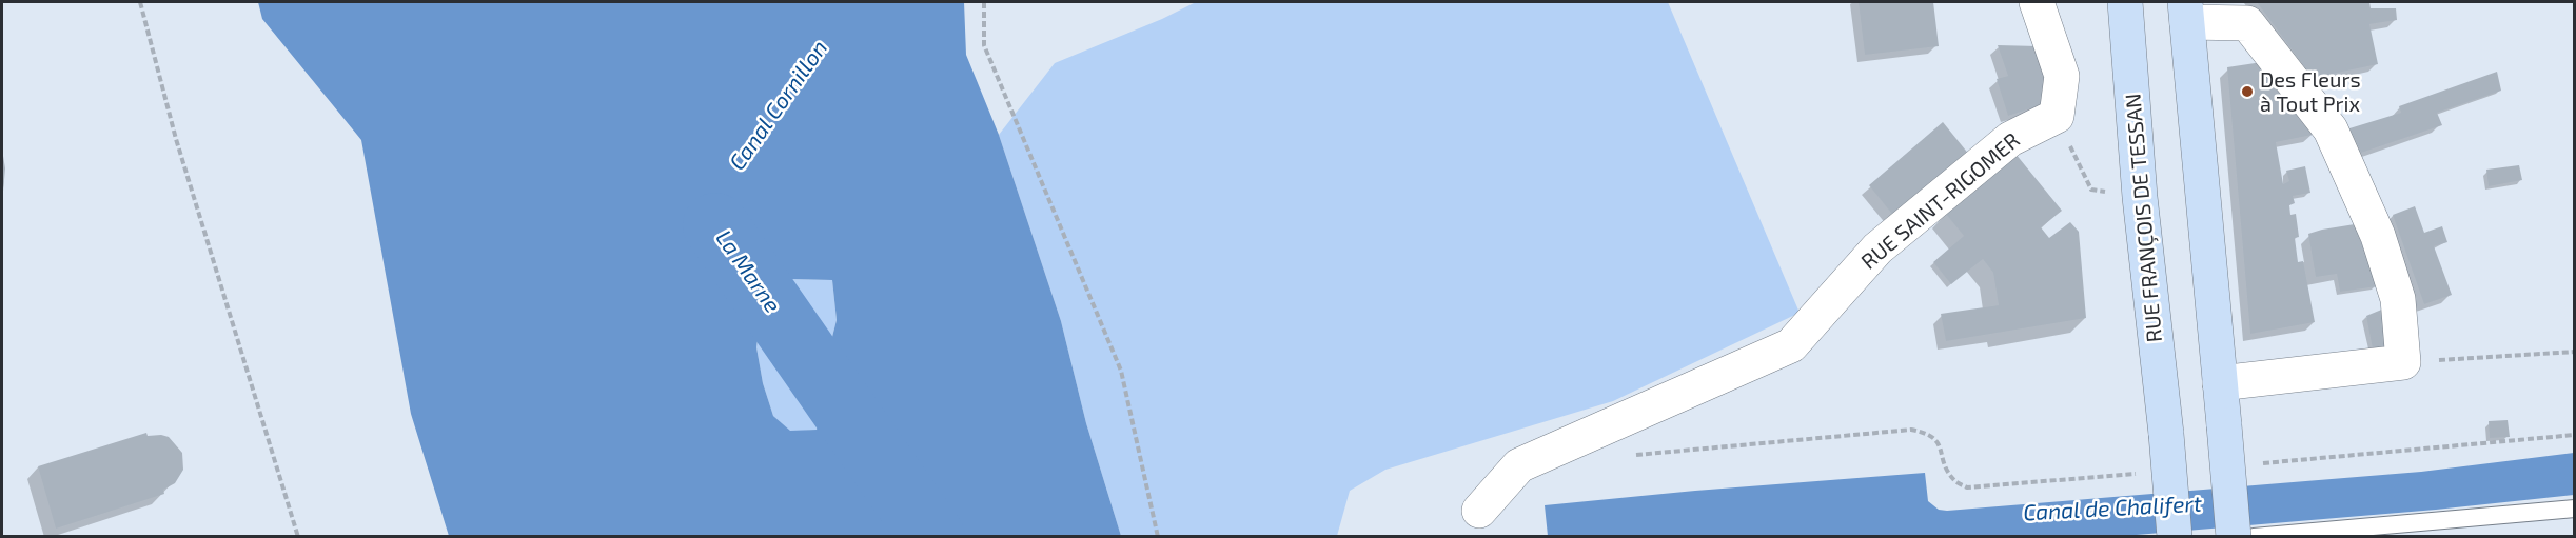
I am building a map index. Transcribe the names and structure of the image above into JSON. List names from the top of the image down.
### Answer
{
  "streets": {
    "main road": ["RUE FRANÇOIS DE TESSAN"],
    "street": ["RUE SAINT-RIGOMER"]
  },
  "water": ["Canal Cornillon", "La Marne", "Canal de Chalifert"],
  "places": ["Des Fleurs à Tout Prix"]
}
